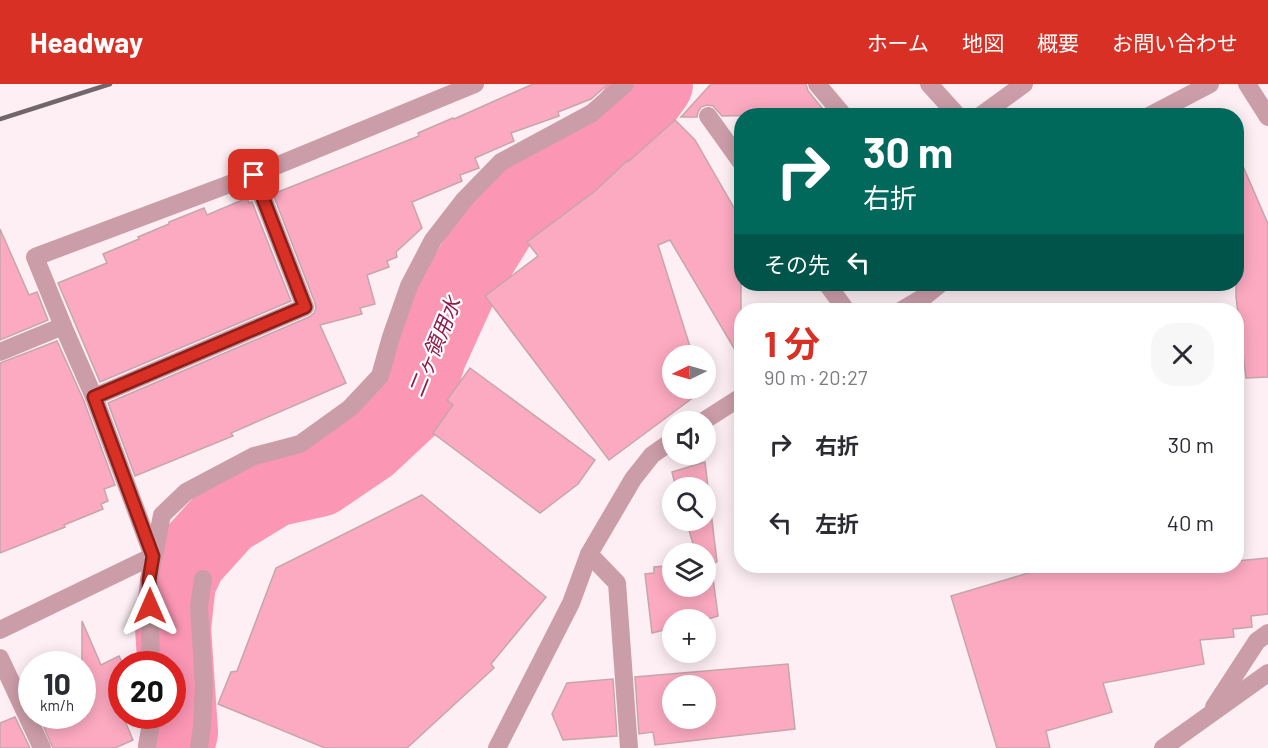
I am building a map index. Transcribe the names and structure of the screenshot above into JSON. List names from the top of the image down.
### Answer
{
  "water": ["二ヶ領用水"],
  "north": "left",
  "page": {
    "header": "Headway",
    "nav": [
      "ホーム",
      "地図",
      "概要",
      "お問い合わせ"
    ],
    "turn": ["30 m", "右折"],
    "then": "その先",
    "heading": ["1 分", "90 m · 20:27"],
    "map_buttons": ["+", "−"],
    "list": [
      {
        "name": "右折",
        "value": "30 m"
      },
      {
        "name": "左折",
        "value": "40 m"
      }
    ],
    "speed": "10 km/h",
    "limit": "20"
  }
}
